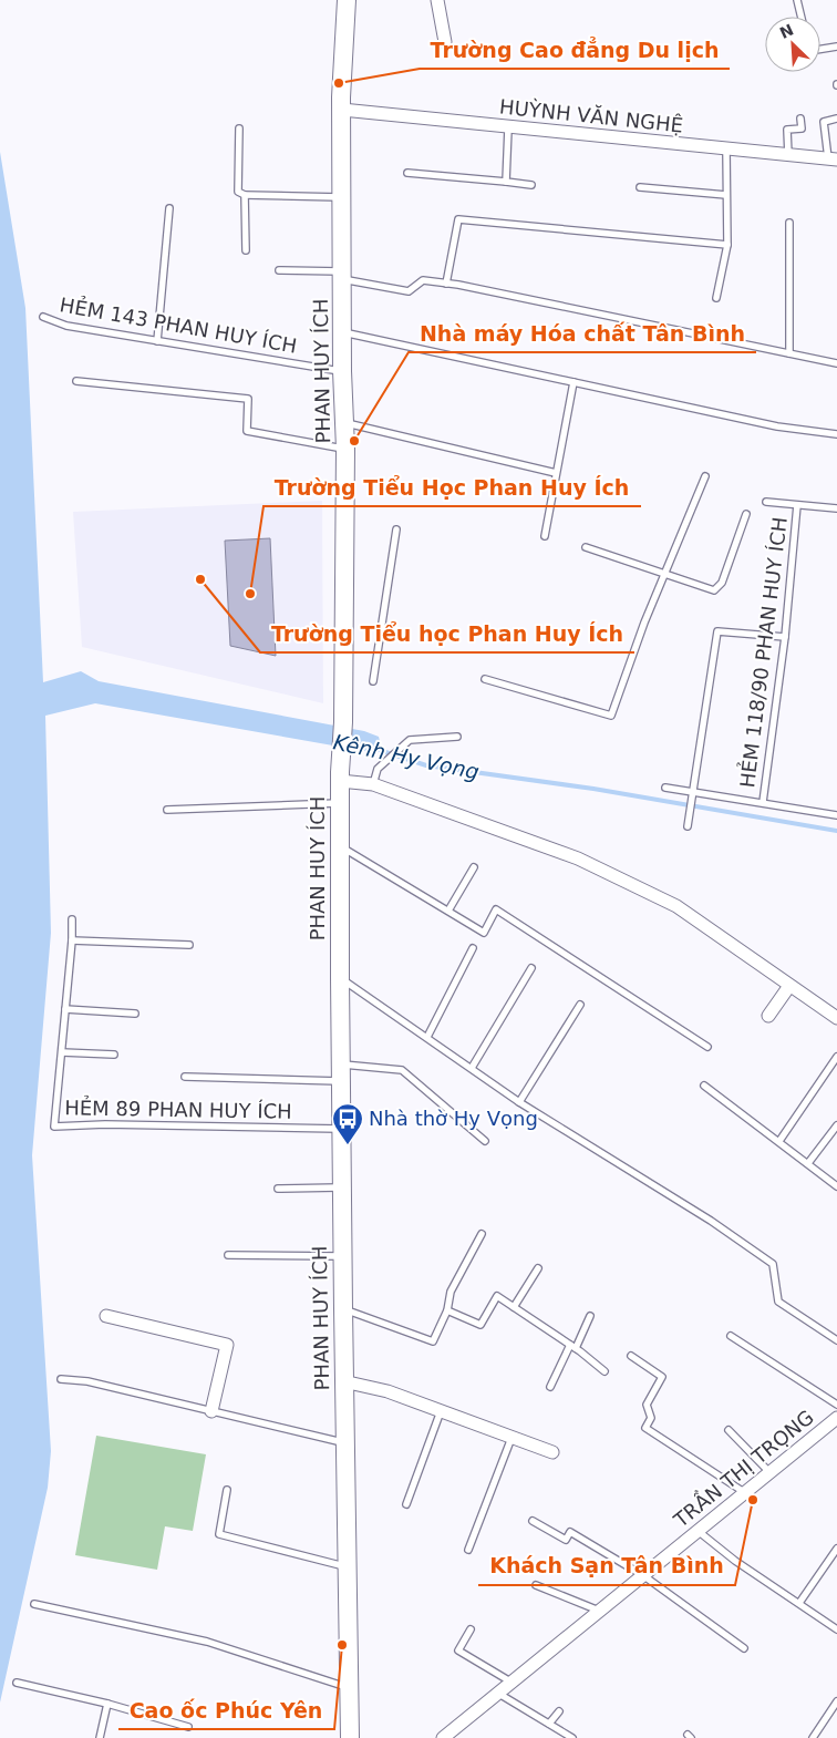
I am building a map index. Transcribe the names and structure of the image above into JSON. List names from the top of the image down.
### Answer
{
  "streets": {
    "main road": ["PHAN HUY ÍCH"],
    "street": ["HUỲNH VĂN NGHỆ", "TRẦN THỊ TRỌNG"],
    "lane": ["HẺM 143 PHAN HUY ÍCH", "HẺM 118/90 PHAN HUY ÍCH", "HẺM 89 PHAN HUY ÍCH"]
  },
  "crossings": [
    ["HUỲNH VĂN NGHỆ", "PHAN HUY ÍCH"],
    ["HẺM 143 PHAN HUY ÍCH", "PHAN HUY ÍCH"],
    ["PHAN HUY ÍCH", "HẺM 89 PHAN HUY ÍCH"]
  ],
  "water": ["Kênh Hy Vọng"],
  "places": {
    "other": [
      "Trường Cao đẳng Du lịch",
      "Nhà máy Hóa chất Tân Bình",
      "Trường Tiểu học Phan Huy Ích",
      "Trường Tiểu Học Phan Huy Ích",
      "Khách Sạn Tân Bình",
      "Cao ốc Phúc Yên"
    ],
    "bus stop": ["Nhà thờ Hy Vọng"]
  },
  "north": "top left"
}
